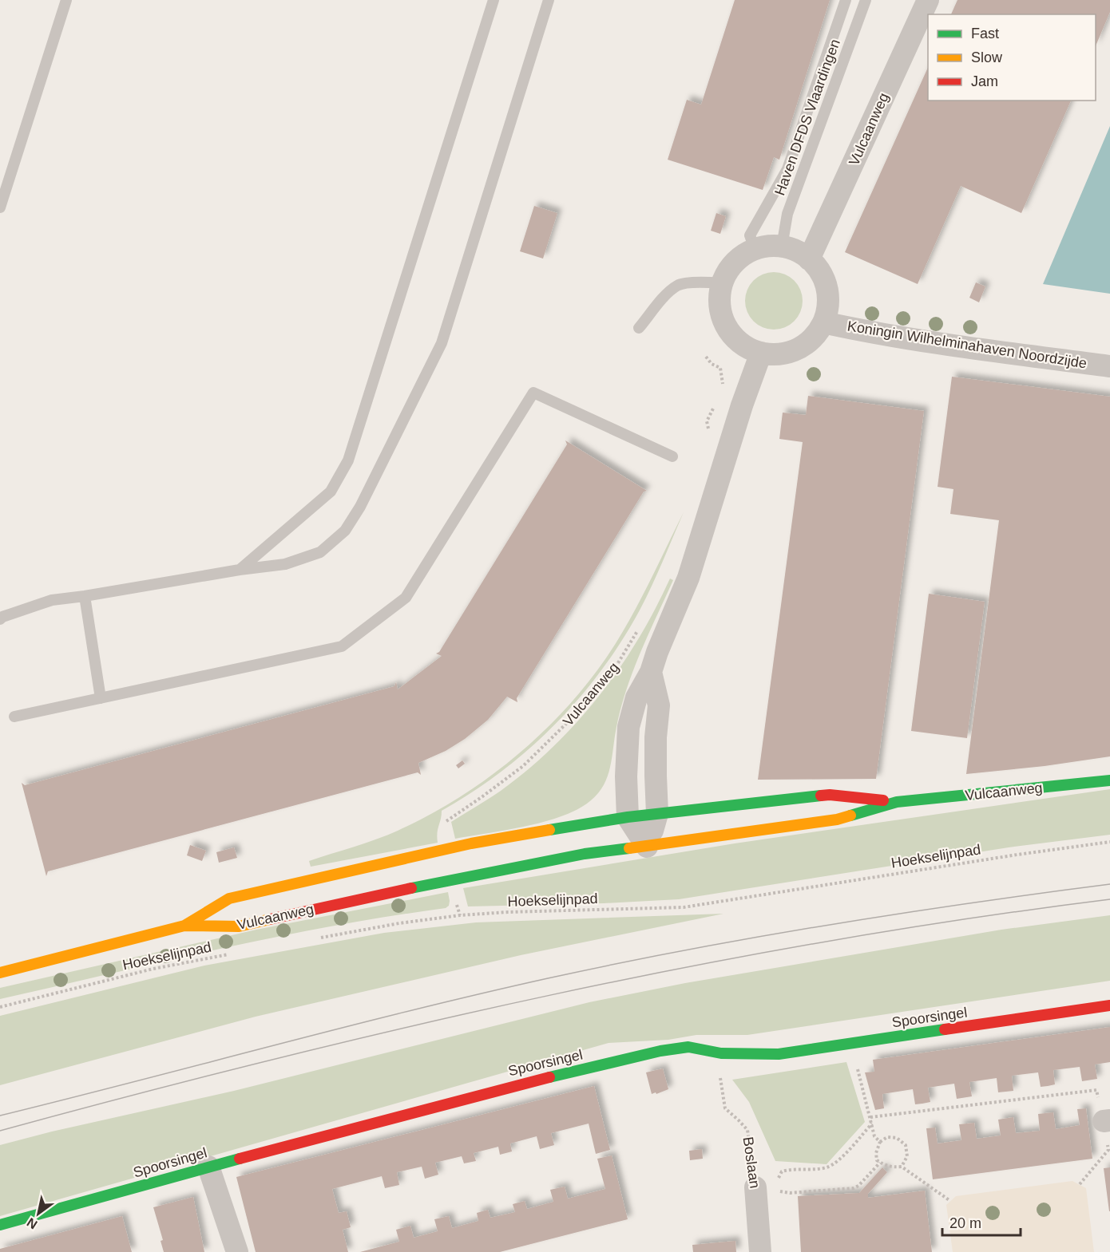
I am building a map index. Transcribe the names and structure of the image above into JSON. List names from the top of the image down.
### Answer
{
  "streets": {
    "main road": ["Vulcaanweg", "Spoorsingel"],
    "street": ["Koningin Wilhelminahaven Noordzijde", "Boslaan"],
    "lane": ["Haven DFDS Vlaardingen"],
    "path": ["Hoekselijnpad"]
  },
  "crossings": [
    ["Haven DFDS Vlaardingen", "Vulcaanweg"],
    ["Haven DFDS Vlaardingen", "Koningin Wilhelminahaven Noordzijde"],
    ["Vulcaanweg", "Koningin Wilhelminahaven Noordzijde"],
    ["Spoorsingel", "Boslaan"]
  ],
  "legend": ["Fast", "Slow", "Jam"],
  "scale_bar": "20 m",
  "north": "bottom left"
}
